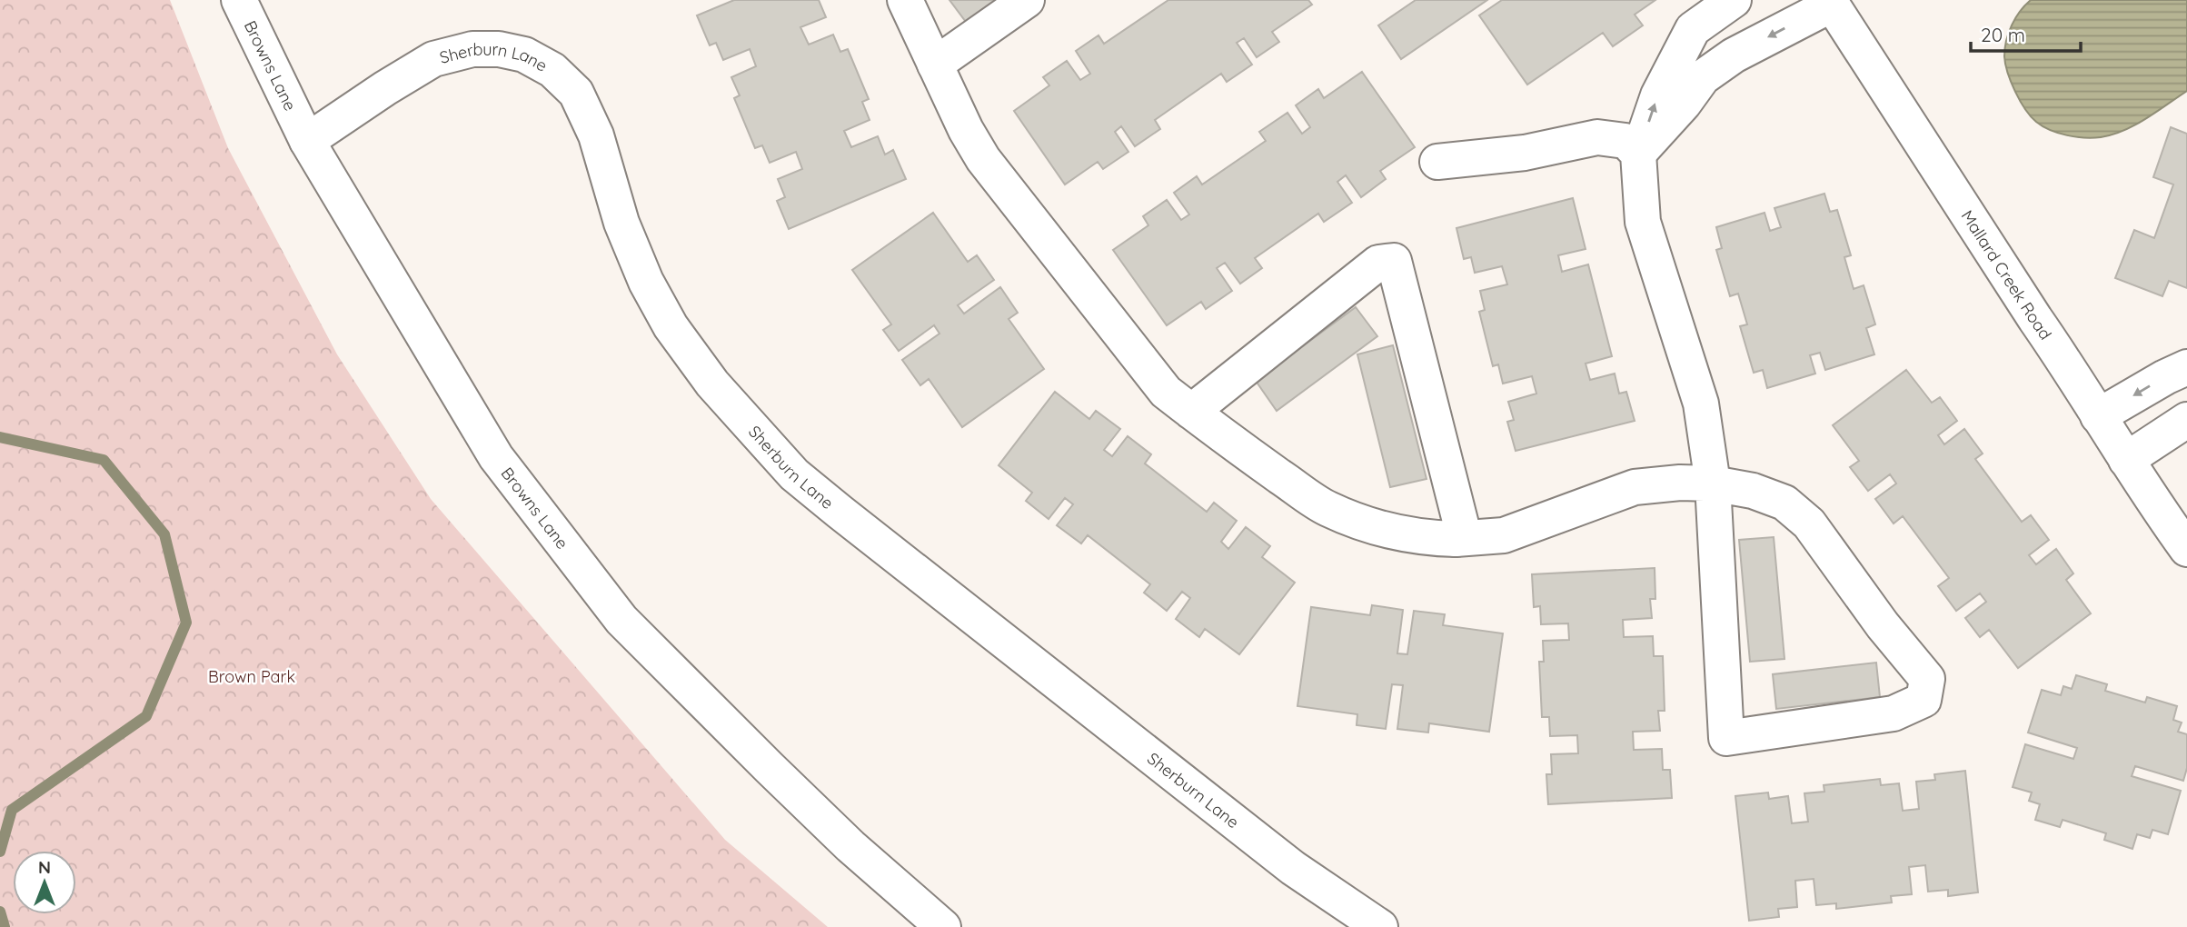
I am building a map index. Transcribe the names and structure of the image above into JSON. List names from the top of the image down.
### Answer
{
  "streets": {
    "street": ["Sherburn Lane", "Browns Lane", "Mallard Creek Road"]
  },
  "crossings": [
    ["Sherburn Lane", "Browns Lane"]
  ],
  "parks": ["Brown Park"],
  "scale_bar": "20 m",
  "north": "top"
}
